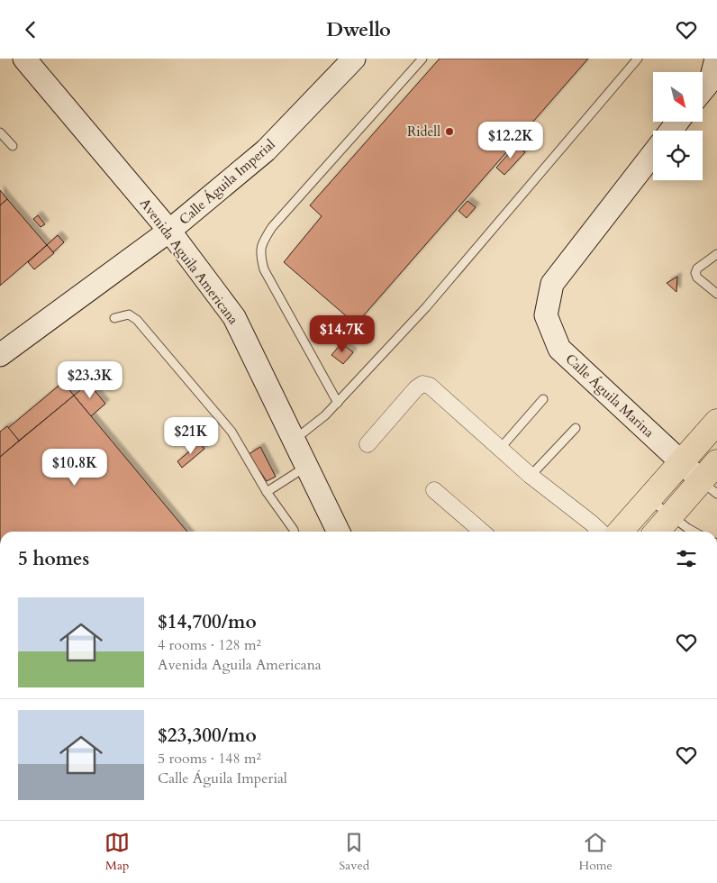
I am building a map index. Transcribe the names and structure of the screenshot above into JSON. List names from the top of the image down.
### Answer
{
  "streets": {
    "street": ["Calle Águila Imperial", "Avenida Aguila Americana", "Calle Águila Marina"]
  },
  "crossings": [
    ["Calle Águila Imperial", "Avenida Aguila Americana"]
  ],
  "places": ["Ridell"],
  "north": "bottom right",
  "page": {
    "header": "Dwello",
    "price": [
      "$12.2K",
      "$14.7K",
      "$23.3K",
      "$21K",
      "$10.8K"
    ],
    "heading": "5 homes",
    "list": [
      {
        "name": "$14,700/mo",
        "note": "4 rooms · 128 m² · Avenida Aguila Americana"
      },
      {
        "name": "$23,300/mo",
        "note": "5 rooms · 148 m² · Calle Águila Imperial"
      }
    ],
    "tabs": ["Map", "Saved", "Home"]
  }
}
